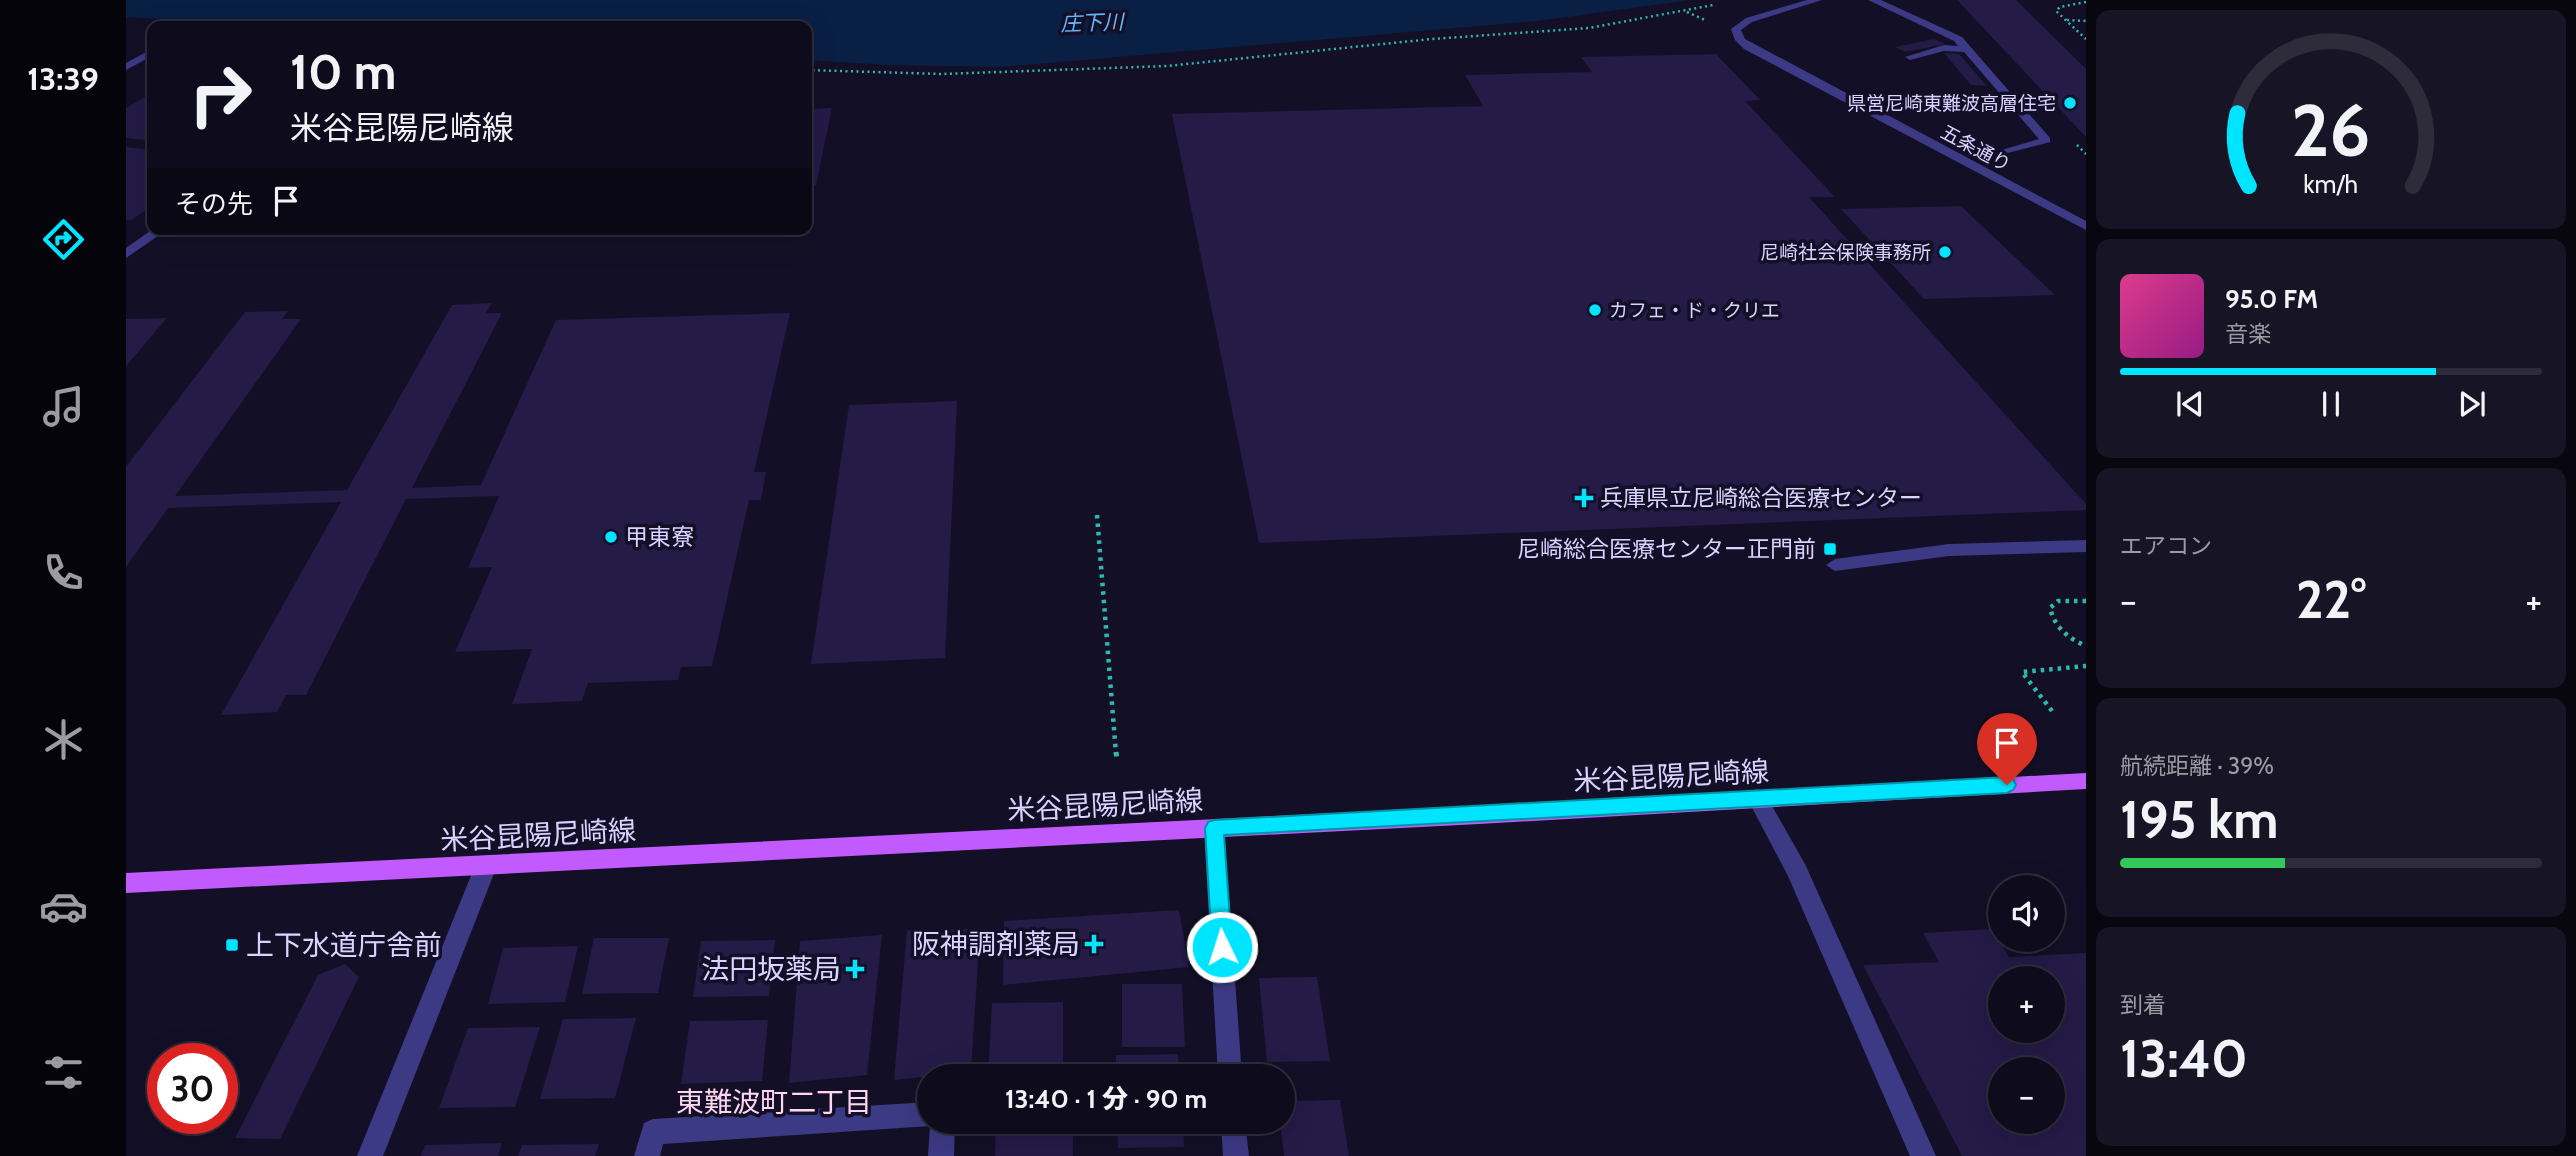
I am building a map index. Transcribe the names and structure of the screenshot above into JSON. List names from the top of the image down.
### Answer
{
  "streets": {
    "main road": ["米谷昆陽尼崎線"],
    "street": ["五条通り"]
  },
  "districts": ["東難波町二丁目"],
  "water": ["庄下川"],
  "places": {
    "other": [
      "県営尼崎東難波高層住宅",
      "尼崎社会保険事務所",
      "カフェ・ド・クリエ",
      "甲東寮"
    ],
    "health": ["兵庫県立尼崎総合医療センター", "阪神調剤薬局", "法円坂薬局"],
    "transit": ["尼崎総合医療センター正門前", "上下水道庁舎前"]
  },
  "page": {
    "tabs": "13:39",
    "turn": ["10 m", "米谷昆陽尼崎線"],
    "then": "その先",
    "song": ["95.0 FM", "音楽"],
    "tile": [
      "エアコン",
      ["航続距離 · 39%", "195 km"],
      ["到着", "13:40"]
    ],
    "heat": ["−", "22°", "+"],
    "map_buttons": ["+", "−"],
    "limit": "30",
    "trip": "13:40 · 1 分 · 90 m",
    "gauge": ["26", "km/h"]
  }
}
